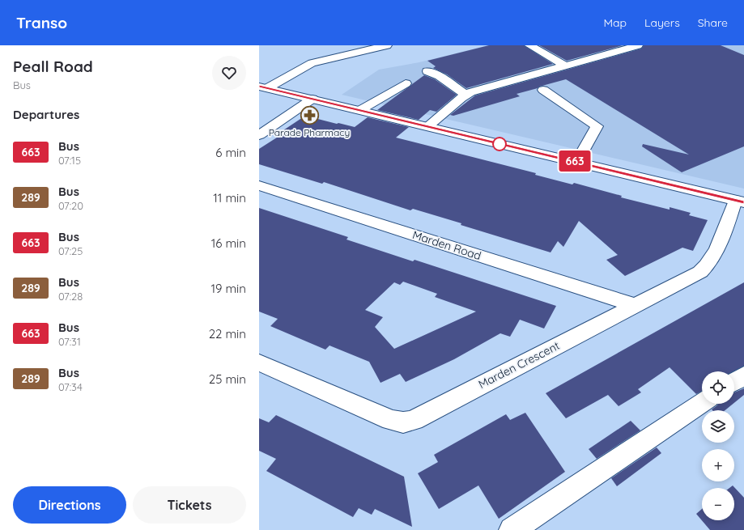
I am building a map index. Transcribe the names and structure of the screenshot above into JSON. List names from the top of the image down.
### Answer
{
  "streets": {
    "main road": ["Marden Road", "Marden Crescent"]
  },
  "crossings": [
    ["Marden Road", "Marden Crescent"]
  ],
  "places": {
    "pharmacy": ["Parade Pharmacy"]
  },
  "lines": ["bus line 663"],
  "page": {
    "header": "Transo",
    "nav": ["Map", "Layers", "Share"],
    "heading": [
      ["Peall Road", "Bus"],
      "Departures"
    ],
    "on_map": "663",
    "list": [
      {
        "mark": "663",
        "name": "Bus",
        "note": "07:15",
        "value": "6 min"
      },
      {
        "mark": "289",
        "name": "Bus",
        "note": "07:20",
        "value": "11 min"
      },
      {
        "mark": "663",
        "name": "Bus",
        "note": "07:25",
        "value": "16 min"
      },
      {
        "mark": "289",
        "name": "Bus",
        "note": "07:28",
        "value": "19 min"
      },
      {
        "mark": "663",
        "name": "Bus",
        "note": "07:31",
        "value": "22 min"
      },
      {
        "mark": "289",
        "name": "Bus",
        "note": "07:34",
        "value": "25 min"
      }
    ],
    "map_buttons": ["+", "−"],
    "buttons": ["Directions", "Tickets"]
  }
}
